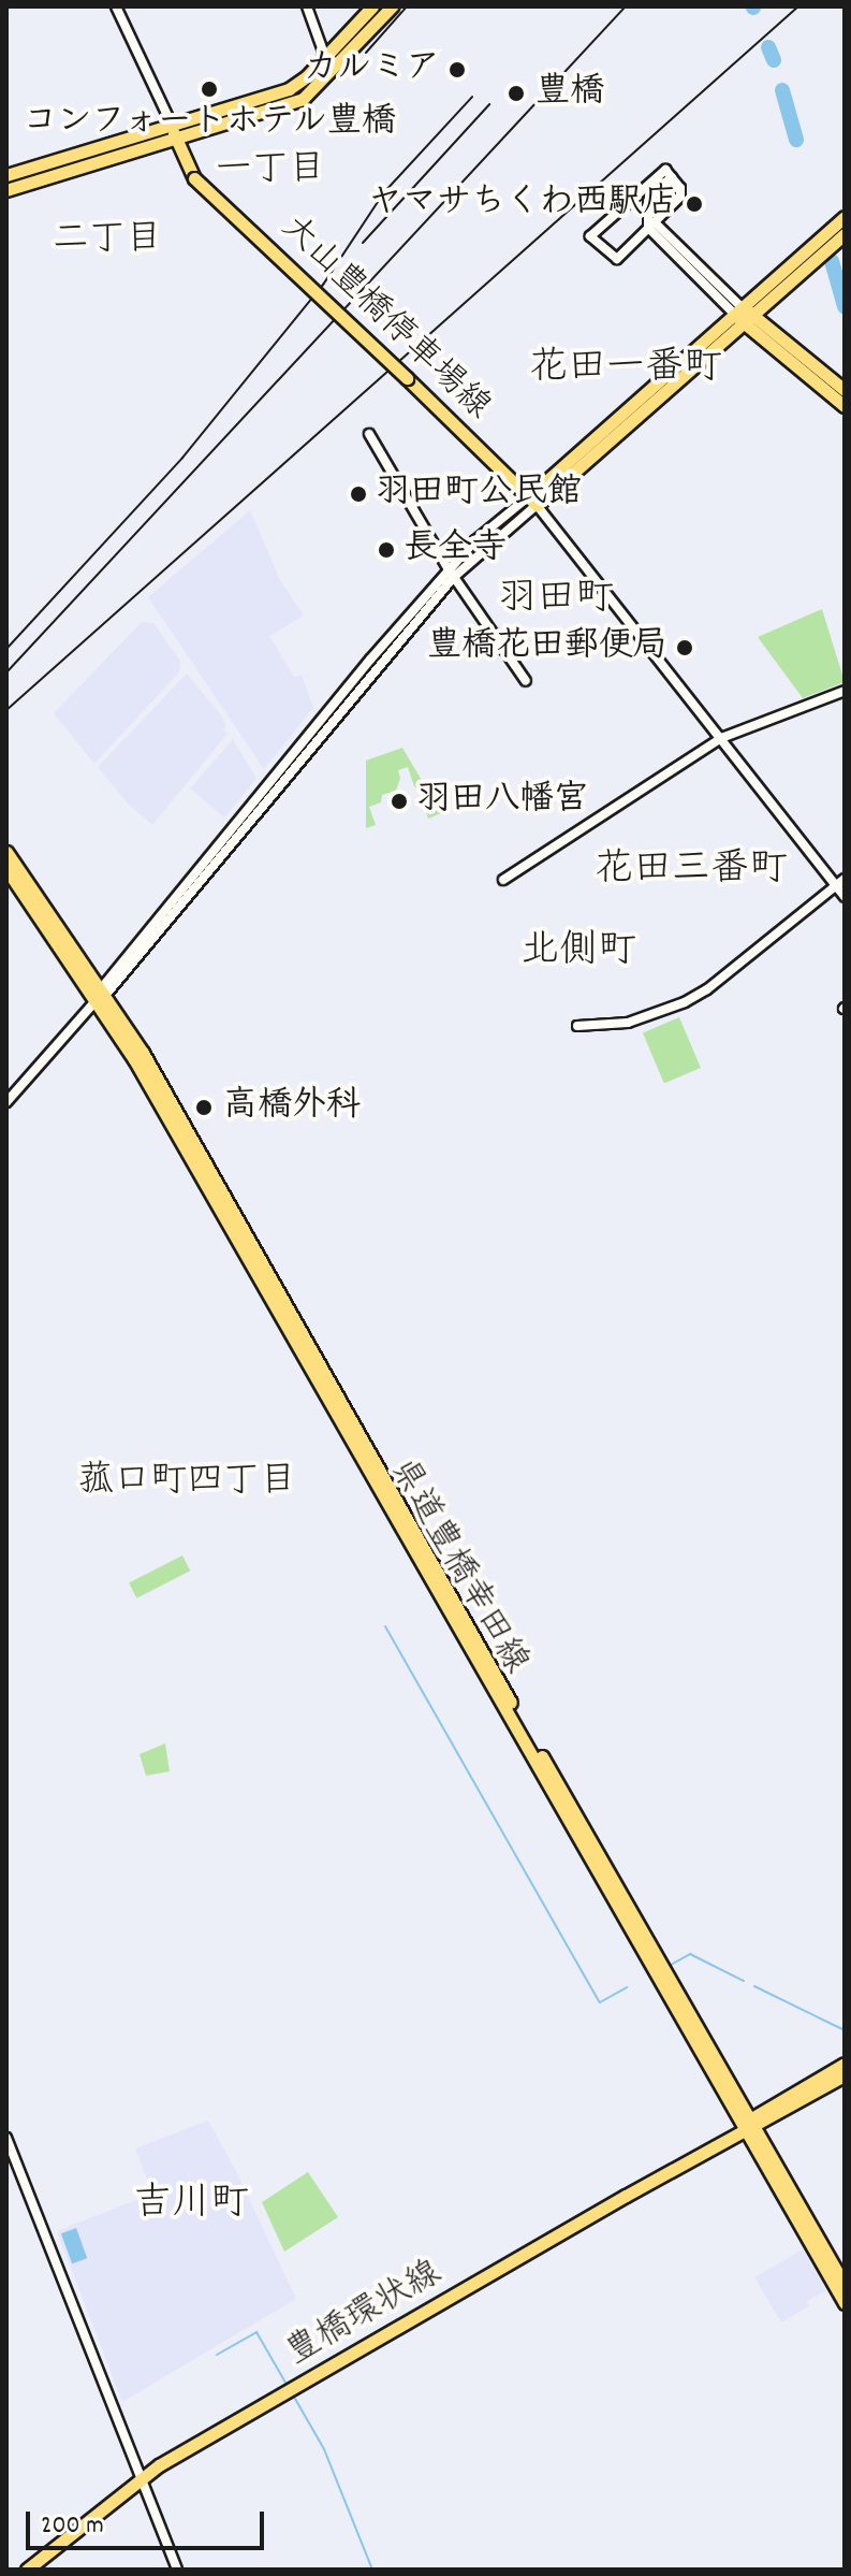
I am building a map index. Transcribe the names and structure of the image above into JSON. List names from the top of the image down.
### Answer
{
  "streets": {
    "main road": ["大山豊橋停車場線", "県道豊橋幸田線", "豊橋環状線"]
  },
  "crossings": [
    ["県道豊橋幸田線", "豊橋環状線"]
  ],
  "districts": [
    "一丁目",
    "二丁目",
    "花田一番町",
    "羽田町",
    "花田三番町",
    "北側町",
    "菰口町四丁目",
    "吉川町"
  ],
  "places": [
    "カルミア",
    "コンフォートホテル豊橋",
    "豊橋",
    "ヤマサちくわ西駅店",
    "羽田町公民館",
    "長全寺",
    "豊橋花田郵便局",
    "羽田八幡宮",
    "高橋外科"
  ],
  "scale_bar": "200 m"
}
